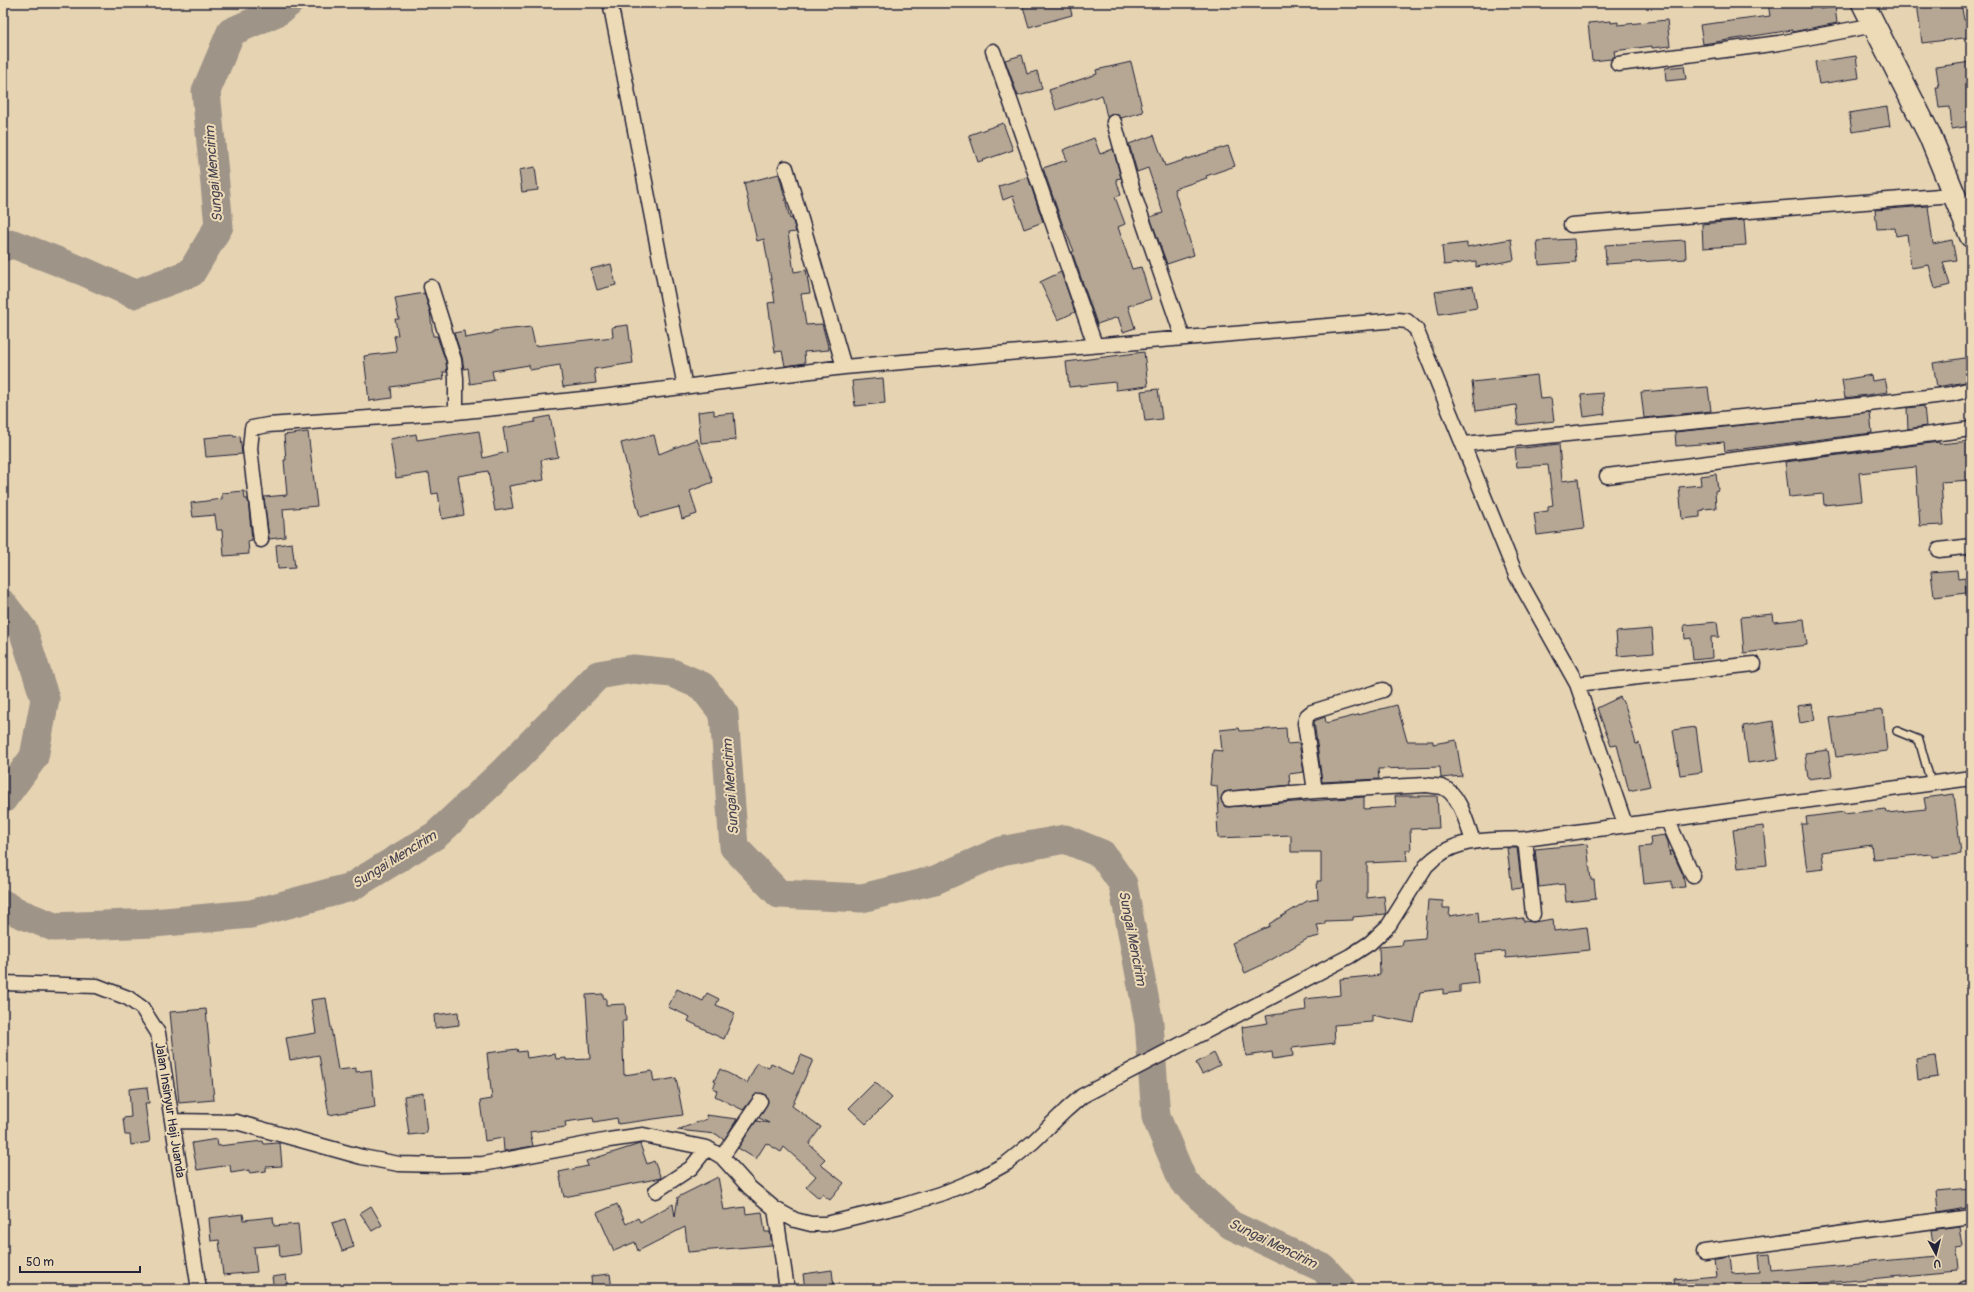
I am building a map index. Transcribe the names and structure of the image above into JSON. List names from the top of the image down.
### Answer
{
  "streets": {
    "street": ["Jalan Insinyur Haji Juanda"]
  },
  "water": ["Sungai Mencirim"],
  "scale_bar": "50 m",
  "north": "bottom"
}
